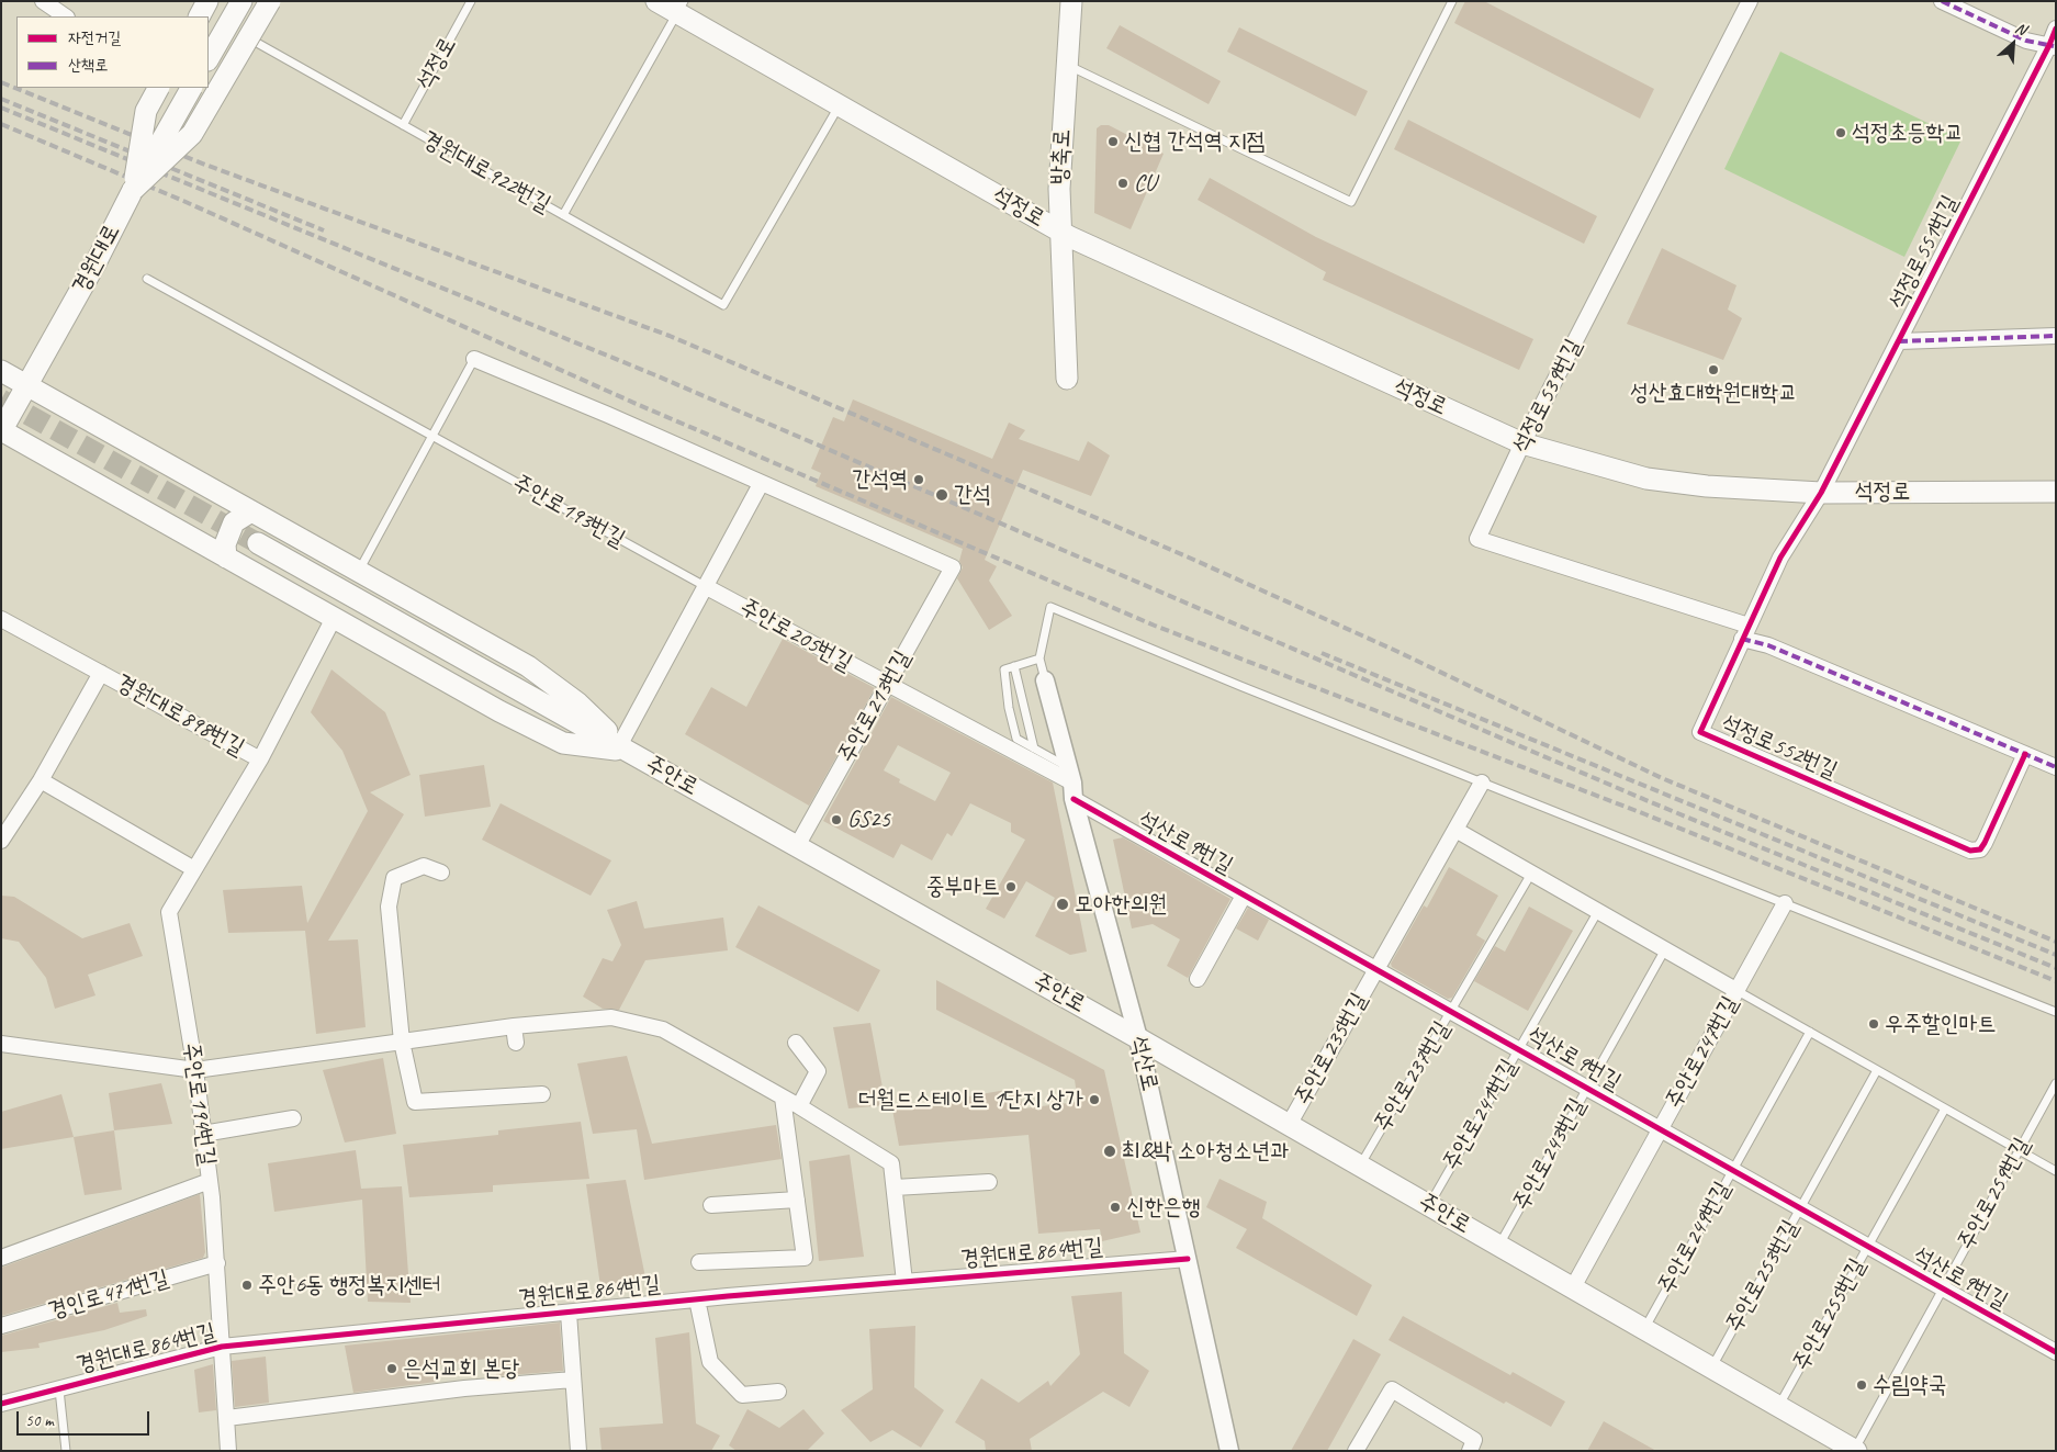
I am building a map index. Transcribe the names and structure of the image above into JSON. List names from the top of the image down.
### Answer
{
  "streets": {
    "main road": [
      "석정로",
      "방축로",
      "경원대로",
      "주안로"
    ],
    "street": [
      "석정로551번길",
      "석정로539번길",
      "주안로205번길",
      "주안로213번길",
      "경원대로898번길",
      "석정로552번길",
      "석산로9번길",
      "주안로235번길",
      "주안로247번길",
      "석산로",
      "주안로194번길",
      "경원대로864번길",
      "경인로471번길"
    ],
    "lane": [
      "경원대로922번길",
      "주안로193번길",
      "주안로237번길",
      "주안로241번길",
      "주안로243번길",
      "주안로259번길",
      "주안로249번길",
      "주안로253번길",
      "주안로255번길"
    ]
  },
  "crossings": [
    ["석정로", "방축로"],
    ["석정로", "경원대로922번길"],
    ["석정로", "석정로551번길"],
    ["석정로", "석정로539번길"],
    ["석정로", "석정로552번길"],
    ["석정로551번길", "석정로552번길"],
    ["석정로539번길", "석정로552번길"],
    ["주안로193번길", "주안로205번길"],
    ["주안로205번길", "주안로213번길"],
    ["주안로205번길", "석산로9번길"],
    ["주안로205번길", "석산로"],
    ["주안로213번길", "주안로"],
    ["경원대로898번길", "주안로194번길"],
    ["주안로", "주안로235번길"],
    ["주안로", "주안로247번길"],
    ["주안로", "석산로"],
    ["주안로", "주안로237번길"],
    ["주안로", "주안로241번길"],
    ["주안로", "주안로243번길"],
    ["주안로", "주안로259번길"],
    ["주안로", "주안로249번길"],
    ["주안로", "주안로253번길"],
    ["주안로", "주안로255번길"],
    ["석산로9번길", "주안로235번길"],
    ["석산로9번길", "주안로247번길"],
    ["석산로9번길", "석산로"],
    ["석산로9번길", "주안로237번길"],
    ["석산로9번길", "주안로241번길"],
    ["석산로9번길", "주안로243번길"],
    ["석산로9번길", "주안로259번길"],
    ["석산로9번길", "주안로249번길"],
    ["석산로9번길", "주안로253번길"],
    ["석산로9번길", "주안로255번길"],
    ["석산로", "경원대로864번길"],
    ["주안로194번길", "경원대로864번길"],
    ["주안로194번길", "경인로471번길"]
  ],
  "places": [
    "석정초등학교",
    "신협 간석역 지점",
    "CU",
    "성산효대학원대학교",
    "간석역",
    "간석",
    "GS25",
    "중부마트",
    "모아한의원",
    "우주할인마트",
    "더월드스테이트 1단지 상가",
    "최&박 소아청소년과",
    "신한은행",
    "주안6동 행정복지센터",
    "은석교회 본당",
    "수림약국"
  ],
  "legend": ["자전거길", "산책로"],
  "scale_bar": "50 m",
  "north": "top right"
}
